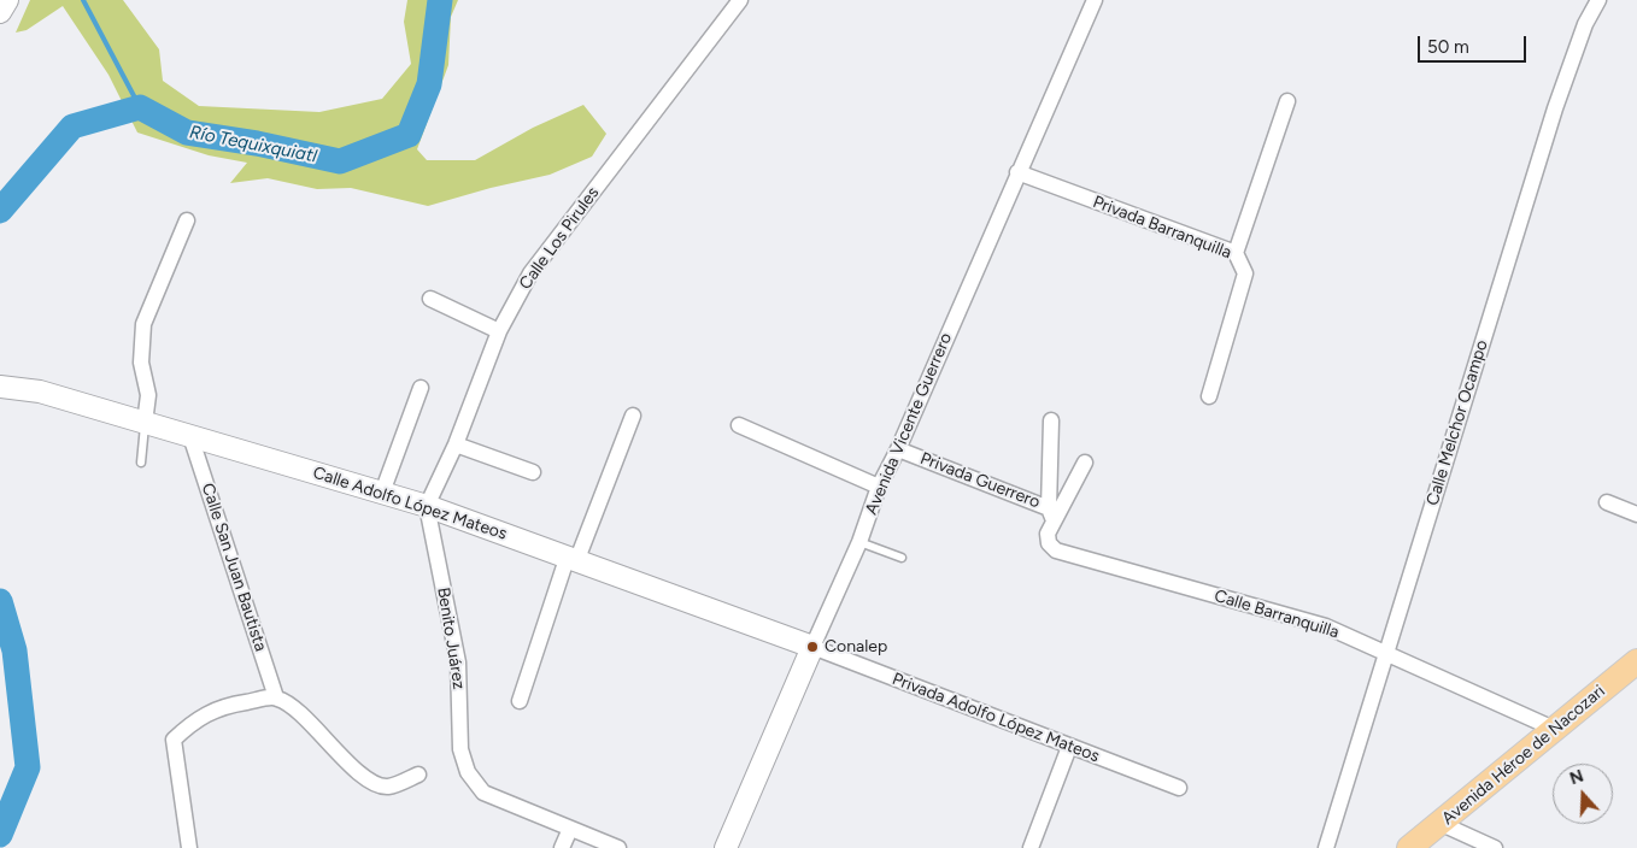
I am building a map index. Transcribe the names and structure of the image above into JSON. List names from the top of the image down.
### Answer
{
  "streets": {
    "main road": ["Avenida Vicente Guerrero", "Calle Adolfo López Mateos", "Avenida Héroe de Nacozari"],
    "street": [
      "Privada Barranquilla",
      "Calle Los Pirules",
      "Calle Melchor Ocampo",
      "Privada Guerrero",
      "Calle San Juan Bautista",
      "Calle Barranquilla",
      "Benito Juárez",
      "Privada Adolfo López Mateos"
    ]
  },
  "crossings": [
    ["Privada Barranquilla", "Avenida Vicente Guerrero"],
    ["Calle Los Pirules", "Calle Adolfo López Mateos"],
    ["Calle Los Pirules", "Benito Juárez"],
    ["Calle Melchor Ocampo", "Calle Barranquilla"],
    ["Avenida Vicente Guerrero", "Privada Guerrero"],
    ["Avenida Vicente Guerrero", "Calle Adolfo López Mateos"],
    ["Avenida Vicente Guerrero", "Privada Adolfo López Mateos"],
    ["Privada Guerrero", "Calle Barranquilla"],
    ["Calle Adolfo López Mateos", "Calle San Juan Bautista"],
    ["Calle Adolfo López Mateos", "Benito Juárez"],
    ["Calle Adolfo López Mateos", "Privada Adolfo López Mateos"],
    ["Calle Barranquilla", "Avenida Héroe de Nacozari"]
  ],
  "water": ["Río Tequixquiatl"],
  "places": ["Conalep"],
  "scale_bar": "50 m",
  "north": "top"
}
